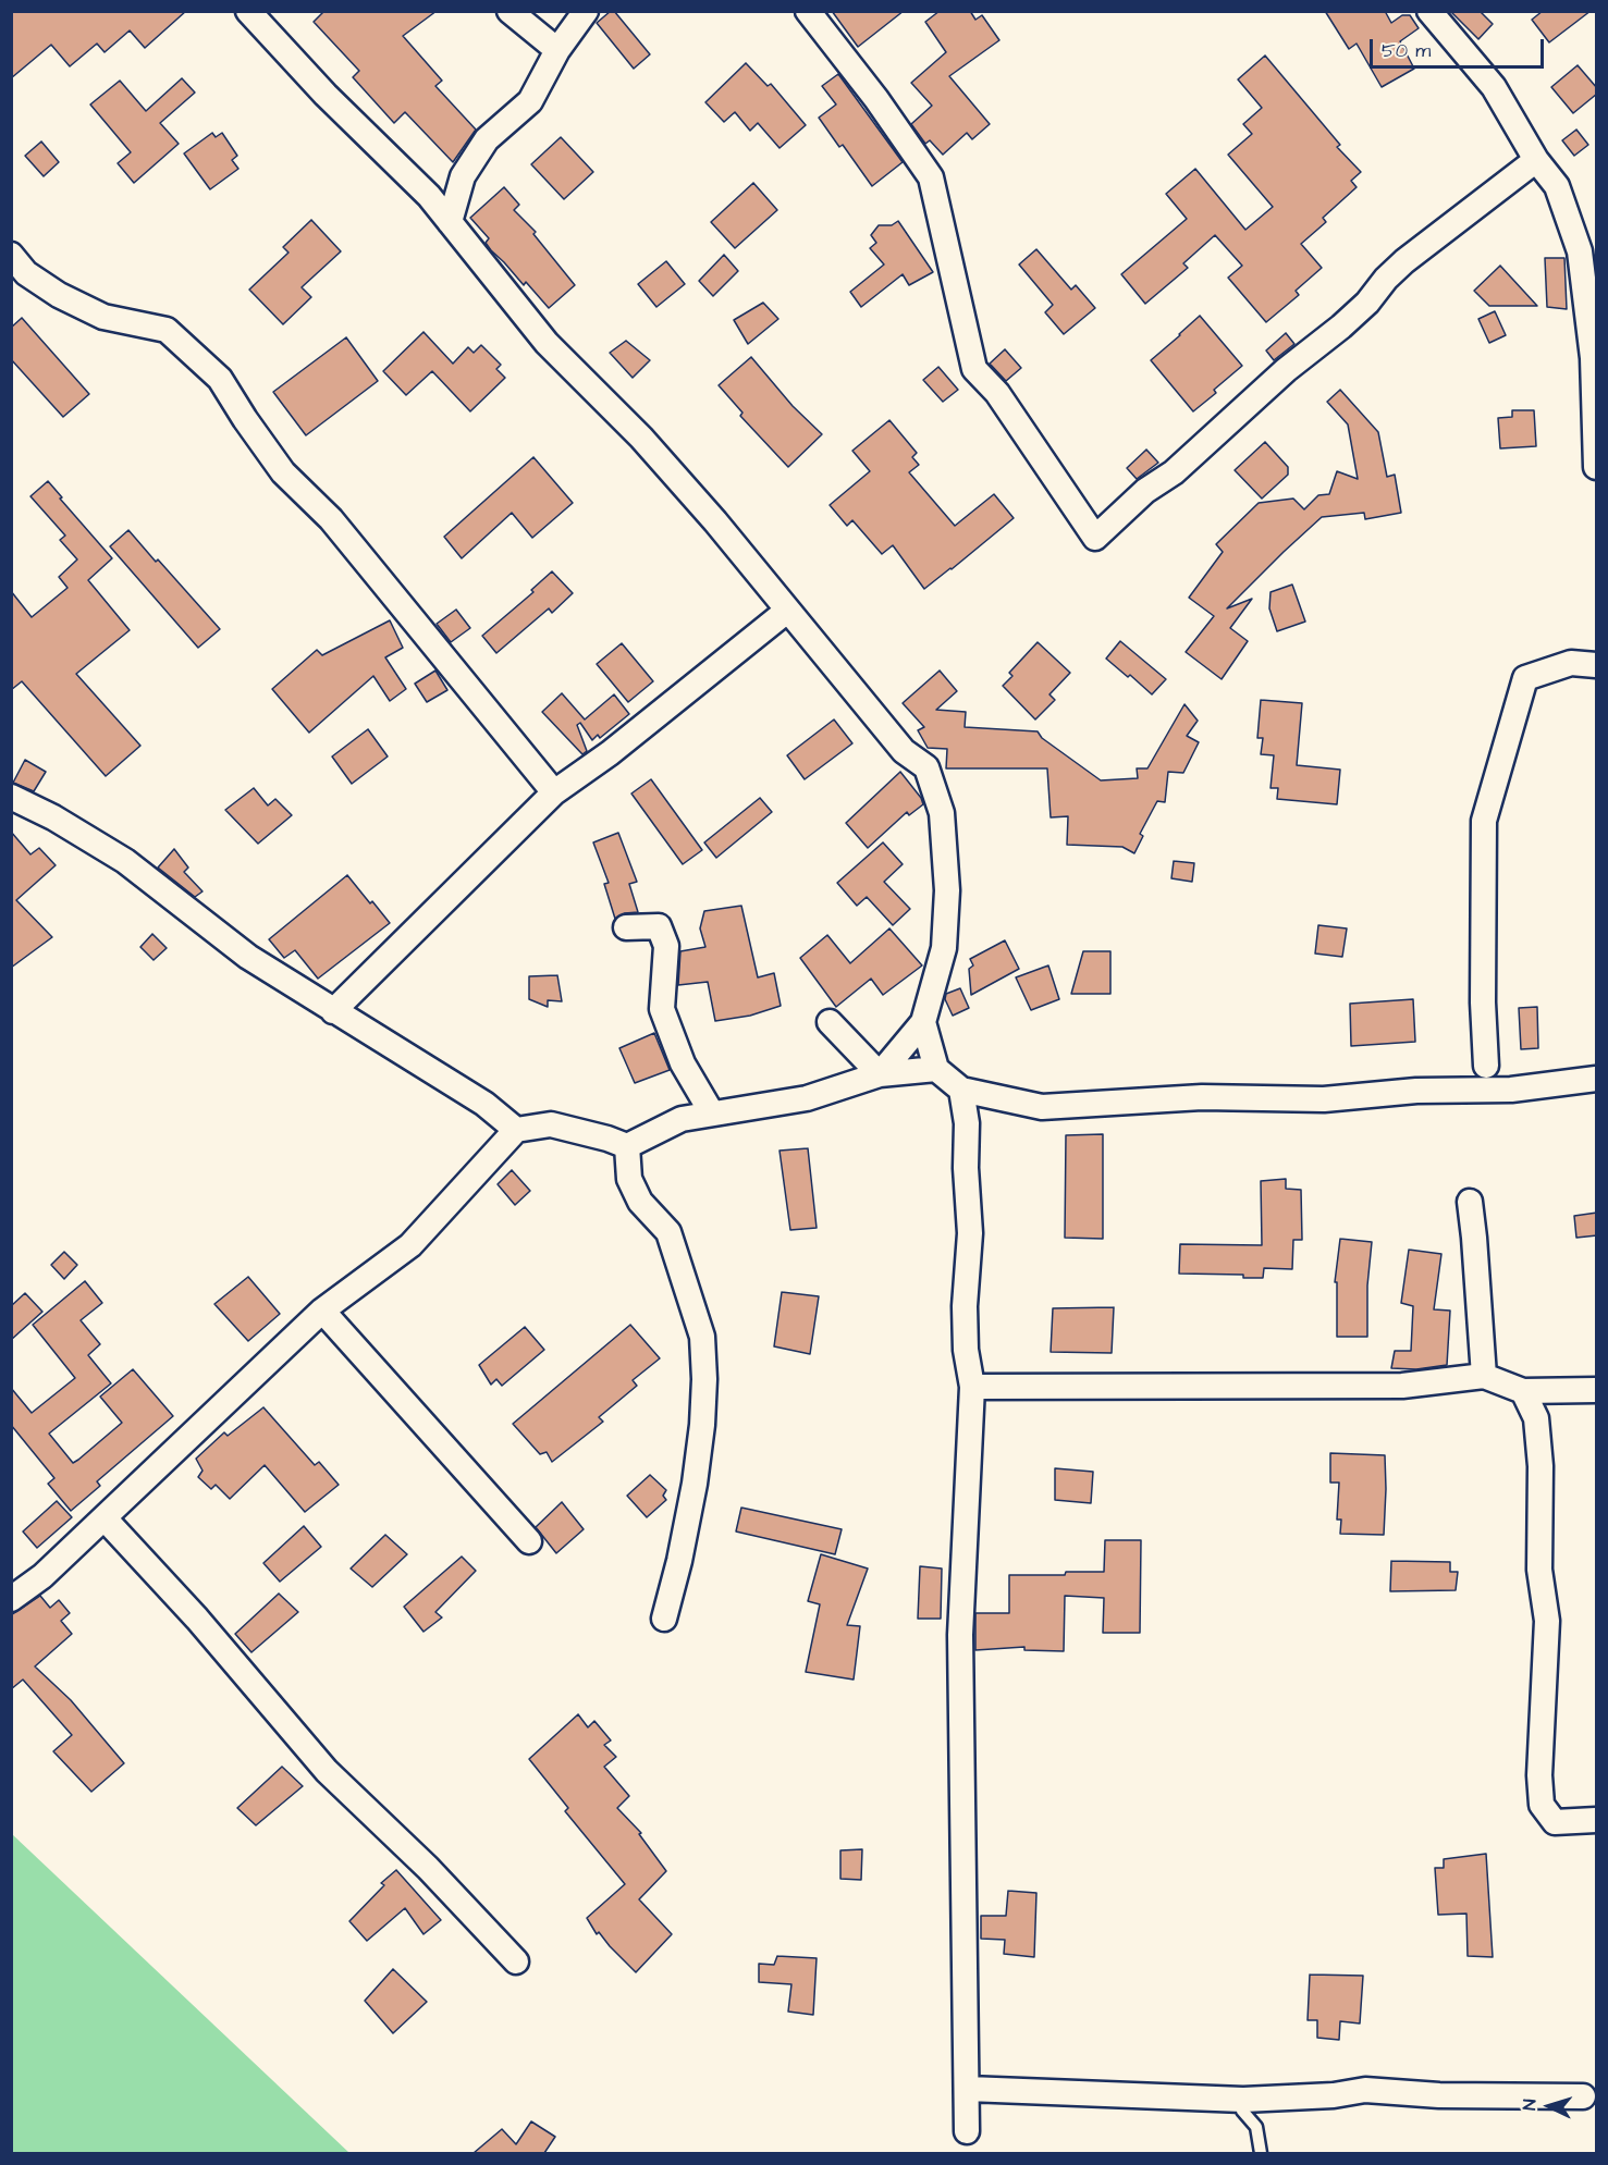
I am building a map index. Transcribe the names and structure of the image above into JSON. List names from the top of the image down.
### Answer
{
  "scale_bar": "50 m",
  "north": "left"
}
